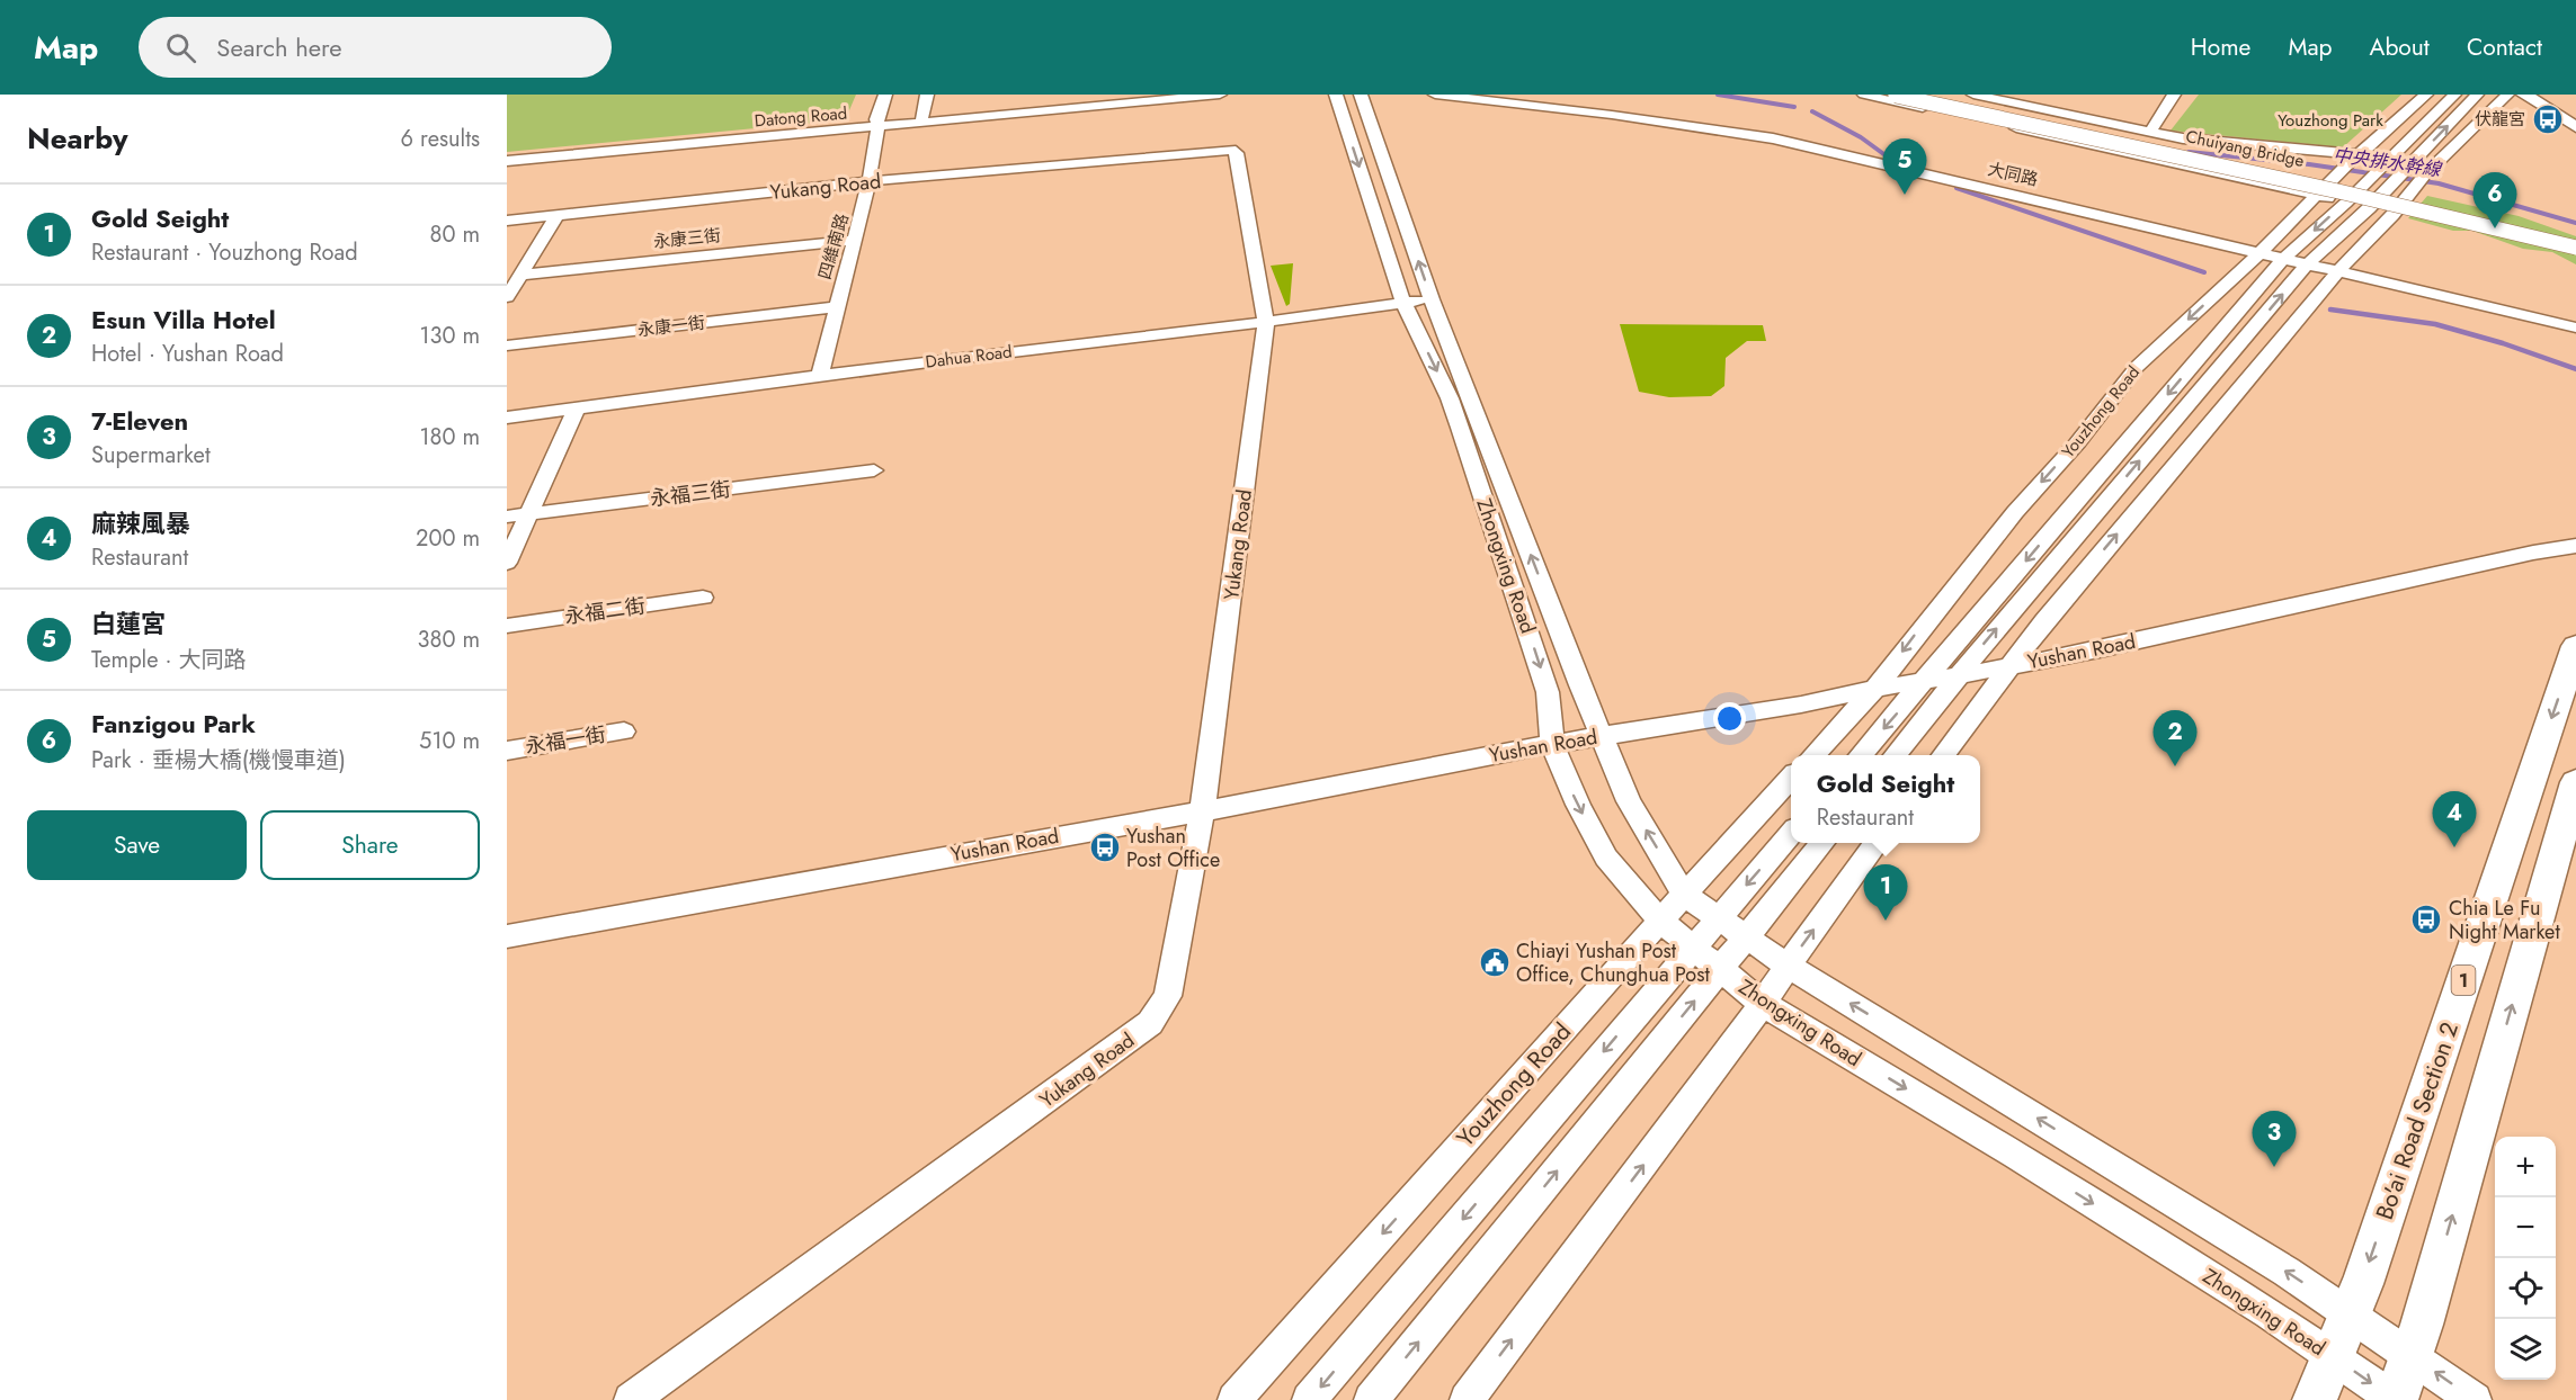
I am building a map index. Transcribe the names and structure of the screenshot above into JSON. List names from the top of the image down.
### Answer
{
  "streets": {
    "main road": ["1", "Bo'ai Road Section 2"],
    "street": [
      "Datong Road",
      "Chuiyang Bridge",
      "大同路",
      "Yukang Road",
      "永康三街",
      "四維南路",
      "永康一街",
      "Dahua Road",
      "Youzhong Road",
      "永福三街",
      "Zhongxing Road",
      "永福二街",
      "Yushan Road",
      "永福一街"
    ]
  },
  "crossings": [
    ["Datong Road", "四維南路"],
    ["大同路", "Youzhong Road"],
    ["Yukang Road", "四維南路"],
    ["Yukang Road", "Dahua Road"],
    ["Yukang Road", "Yushan Road"],
    ["永康三街", "四維南路"],
    ["四維南路", "永康一街"],
    ["四維南路", "Dahua Road"],
    ["Dahua Road", "Zhongxing Road"],
    ["Youzhong Road", "Zhongxing Road"],
    ["Youzhong Road", "Yushan Road"],
    ["Zhongxing Road", "Yushan Road"],
    ["Zhongxing Road", "Bo'ai Road Section 2"]
  ],
  "water": ["中央排水幹線"],
  "parks": ["Youzhong Park"],
  "places": {
    "bus stop": ["伏龍宮", "Yushan Post Office", "Chia Le Fu Night Market"],
    "public building": ["Chiayi Yushan Post Office, Chunghua Post"]
  },
  "page": {
    "header": "Map",
    "search": "Search here",
    "nav": [
      "Home",
      "Map",
      "About",
      "Contact"
    ],
    "heading": ["Nearby", "6 results"],
    "pins": [
      "5",
      "6",
      "2",
      "4",
      "1",
      "3"
    ],
    "list": [
      {
        "mark": "1",
        "name": "Gold Seight",
        "note": "Restaurant · Youzhong Road",
        "value": "80 m"
      },
      {
        "mark": "2",
        "name": "Esun Villa Hotel",
        "note": "Hotel · Yushan Road",
        "value": "130 m"
      },
      {
        "mark": "3",
        "name": "7-Eleven",
        "note": "Supermarket",
        "value": "180 m"
      },
      {
        "mark": "4",
        "name": "麻辣風暴",
        "note": "Restaurant",
        "value": "200 m"
      },
      {
        "mark": "5",
        "name": "白蓮宮",
        "note": "Temple · 大同路",
        "value": "380 m"
      },
      {
        "mark": "6",
        "name": "Fanzigou Park",
        "note": "Park · 垂楊大橋(機慢車道)",
        "value": "510 m"
      }
    ],
    "popup": ["Gold Seight", "Restaurant"],
    "buttons": ["Save", "Share"],
    "map_buttons": ["+", "−"]
  }
}
